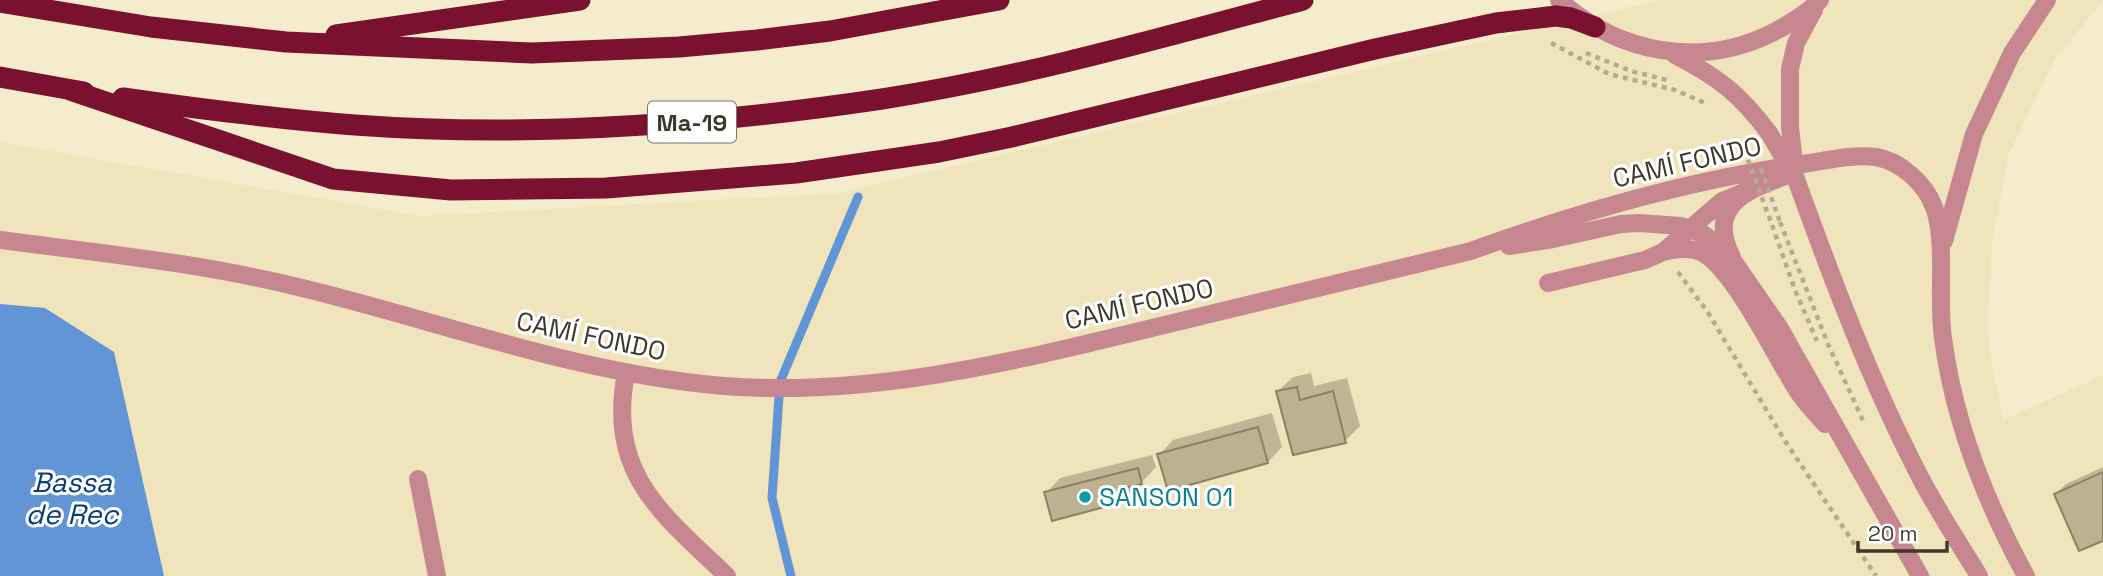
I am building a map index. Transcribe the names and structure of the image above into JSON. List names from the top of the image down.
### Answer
{
  "streets": {
    "highway": ["Ma-19"],
    "street": ["CAMÍ FONDO"]
  },
  "water": ["Bassa de Rec"],
  "places": ["SANSON 01"],
  "scale_bar": "20 m"
}
